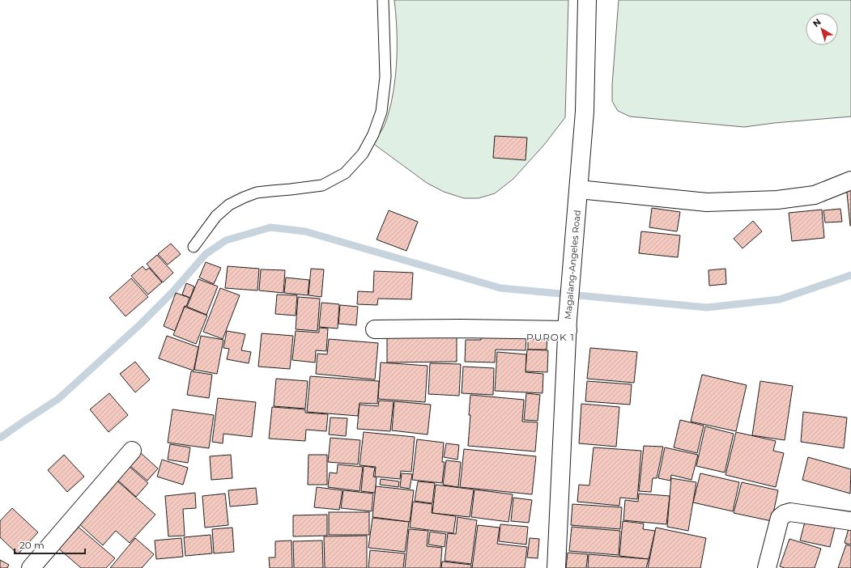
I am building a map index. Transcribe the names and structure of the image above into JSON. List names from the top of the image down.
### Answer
{
  "streets": {
    "street": ["Magalang-Angeles Road"]
  },
  "districts": ["PUROK 1"],
  "scale_bar": "20 m",
  "north": "top left"
}
